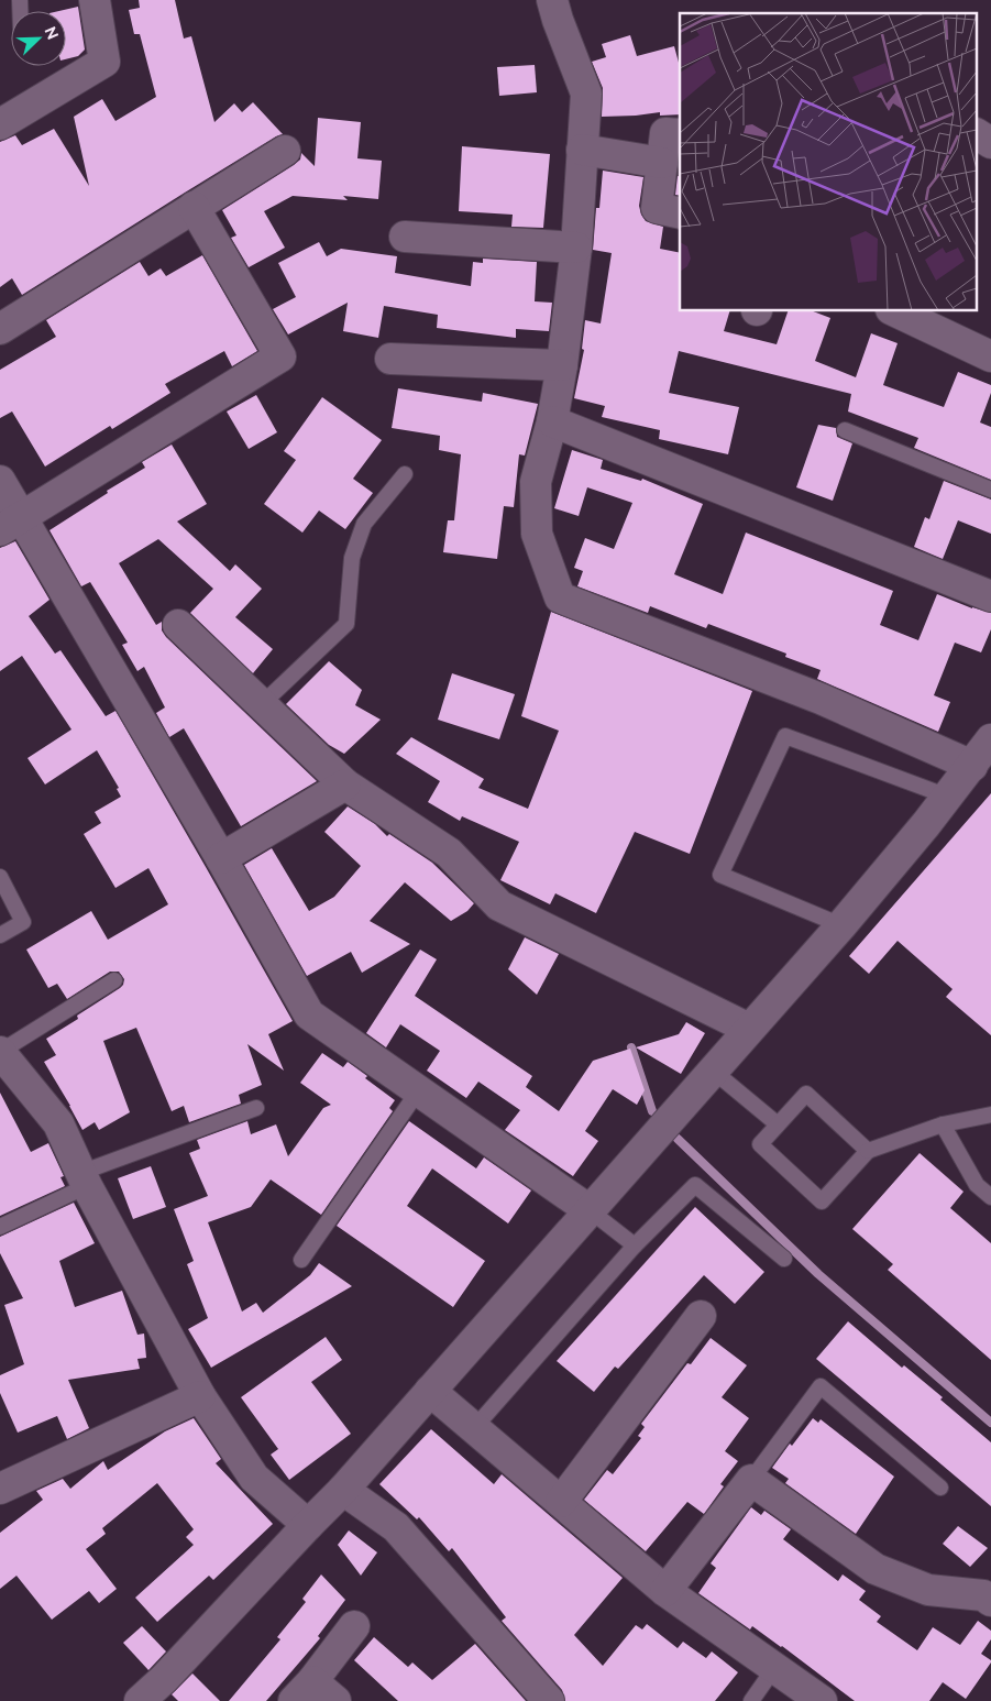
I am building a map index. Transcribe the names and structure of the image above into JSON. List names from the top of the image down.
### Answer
{
  "north": "top right"
}
